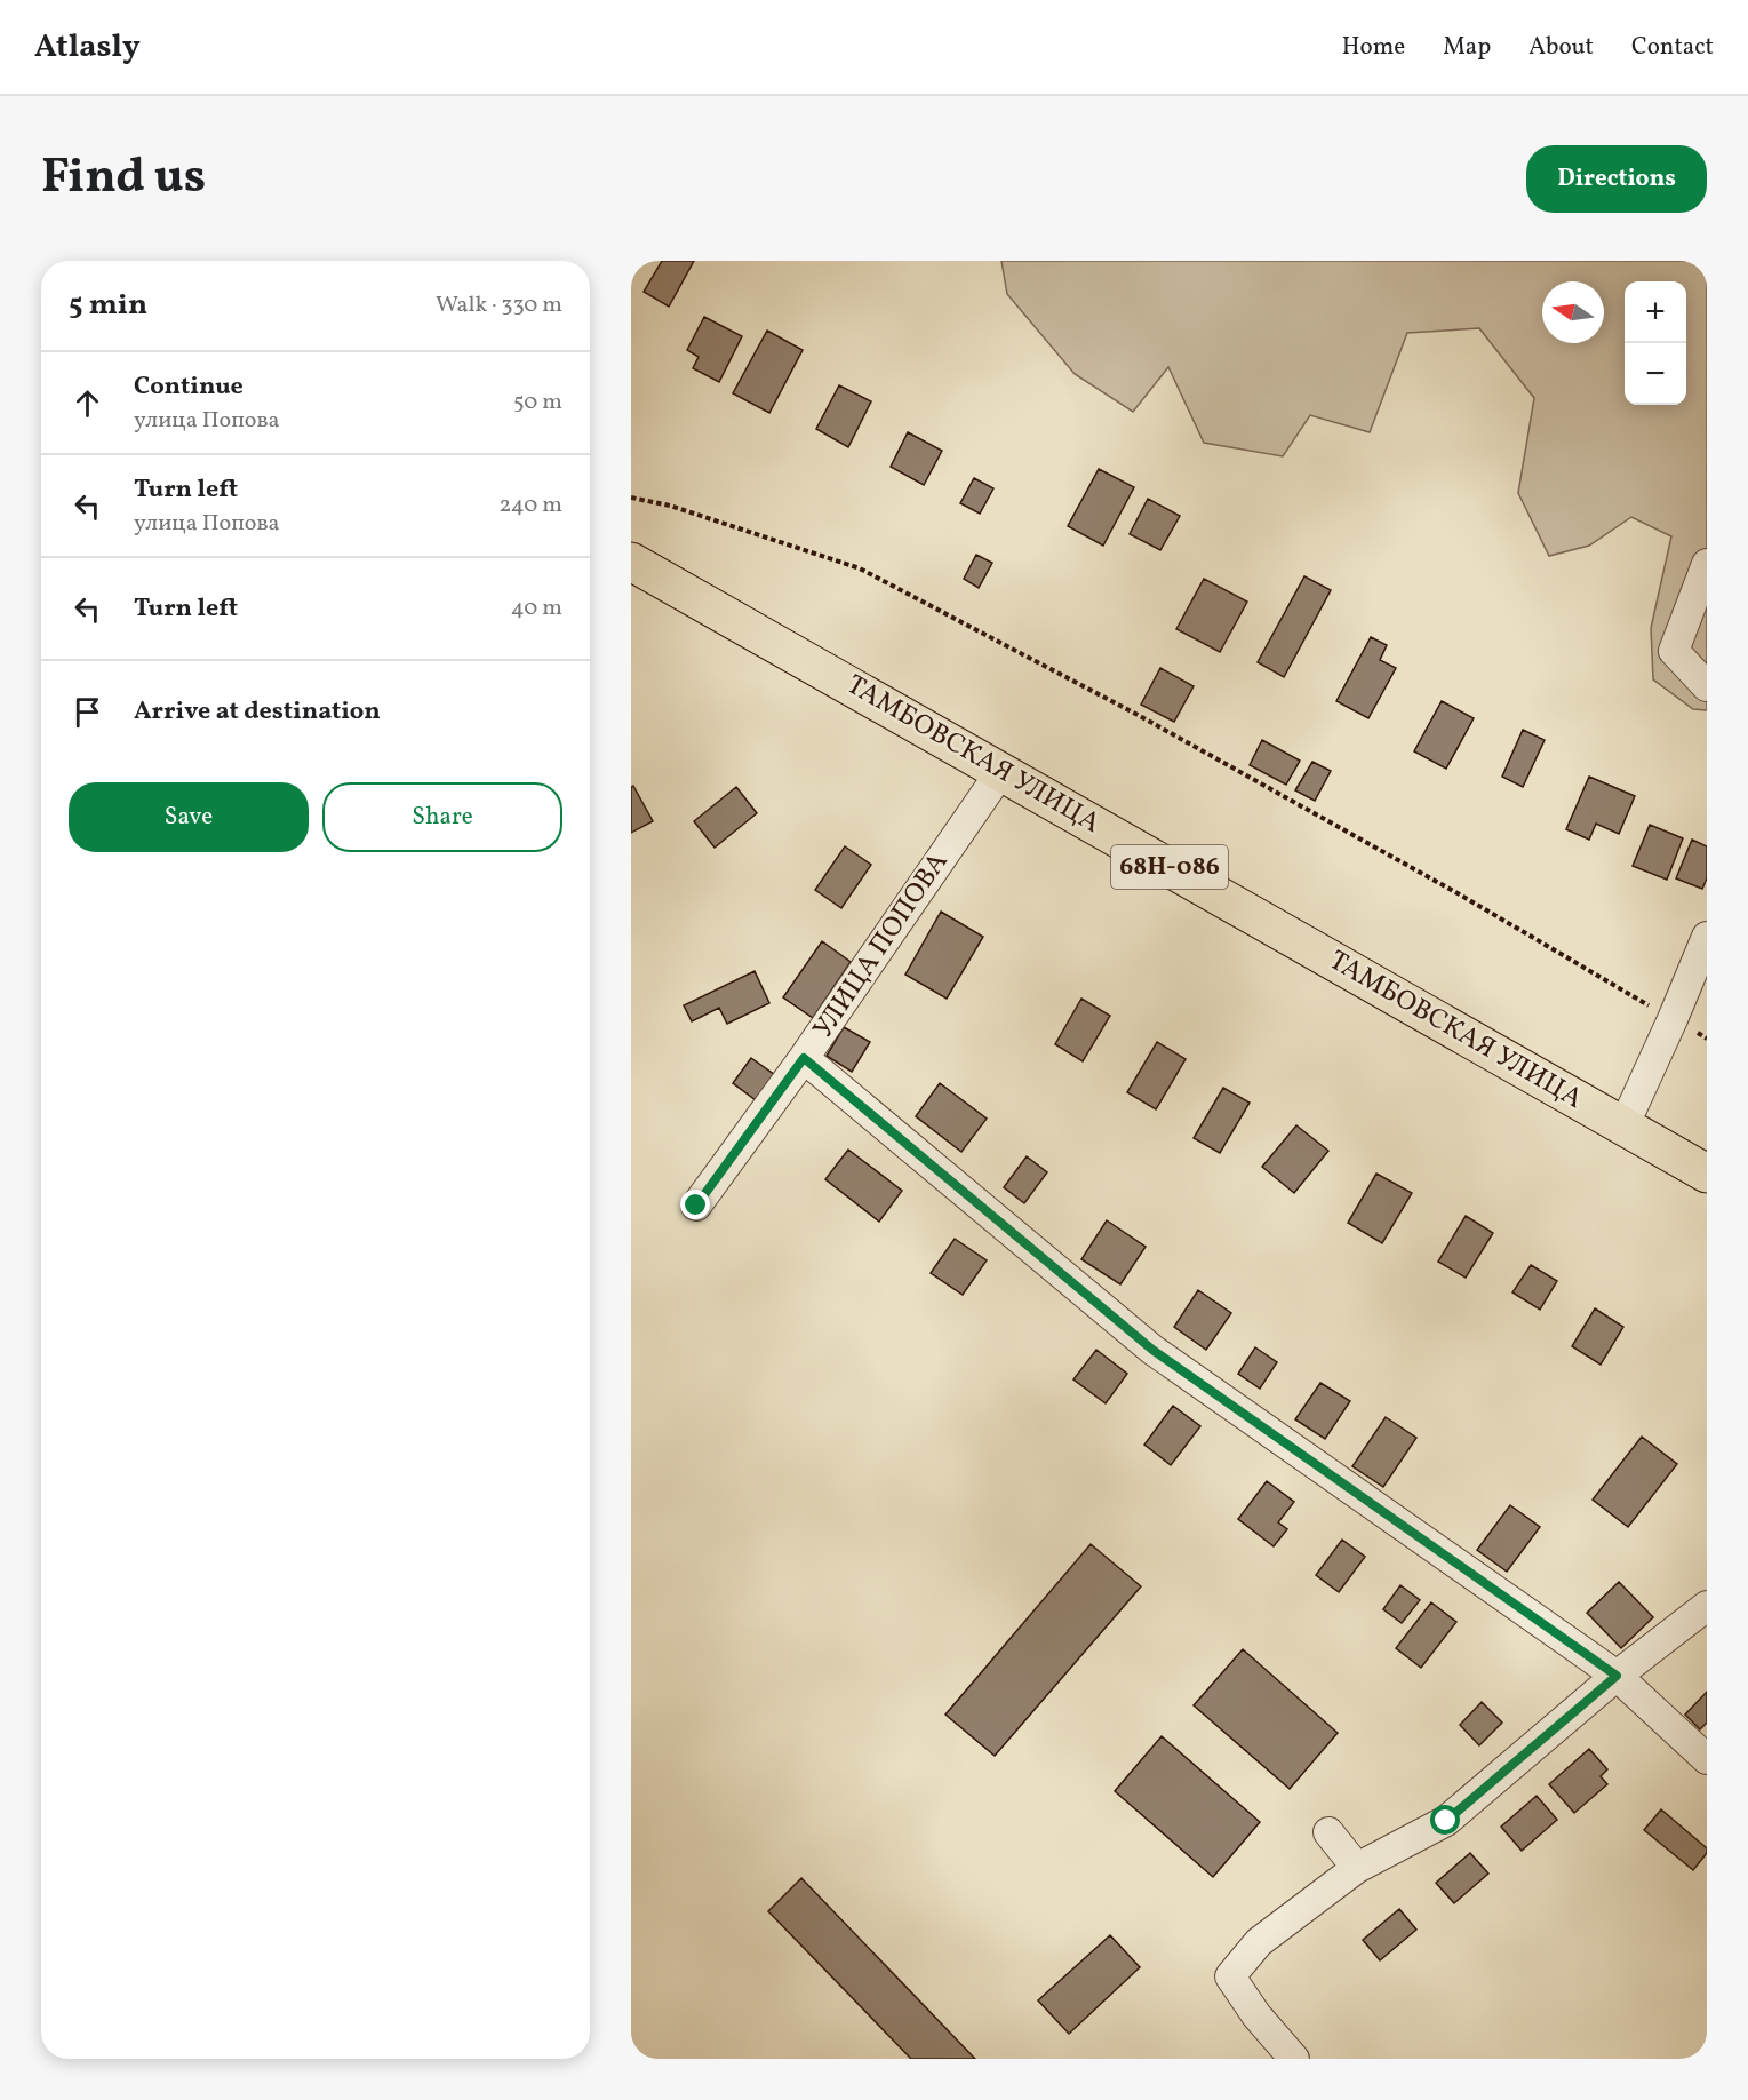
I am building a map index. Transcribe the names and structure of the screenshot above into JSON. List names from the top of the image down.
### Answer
{
  "streets": {
    "main road": ["ТАМБОВСКАЯ УЛИЦА", "68Н-086"],
    "street": ["УЛИЦА ПОПОВА"]
  },
  "crossings": [
    ["ТАМБОВСКАЯ УЛИЦА", "УЛИЦА ПОПОВА"]
  ],
  "north": "left",
  "page": {
    "header": "Atlasly",
    "nav": [
      "Home",
      "Map",
      "About",
      "Contact"
    ],
    "title": "Find us",
    "buttons": [
      "Directions",
      ["Save", "Share"]
    ],
    "heading": ["5 min", "Walk · 330 m"],
    "map_buttons": ["+", "−"],
    "list": [
      ["Continue", "улица Попова", "50 m"],
      ["Turn left", "улица Попова", "240 m"],
      ["Turn left", "40 m"],
      "Arrive at destination"
    ]
  }
}
